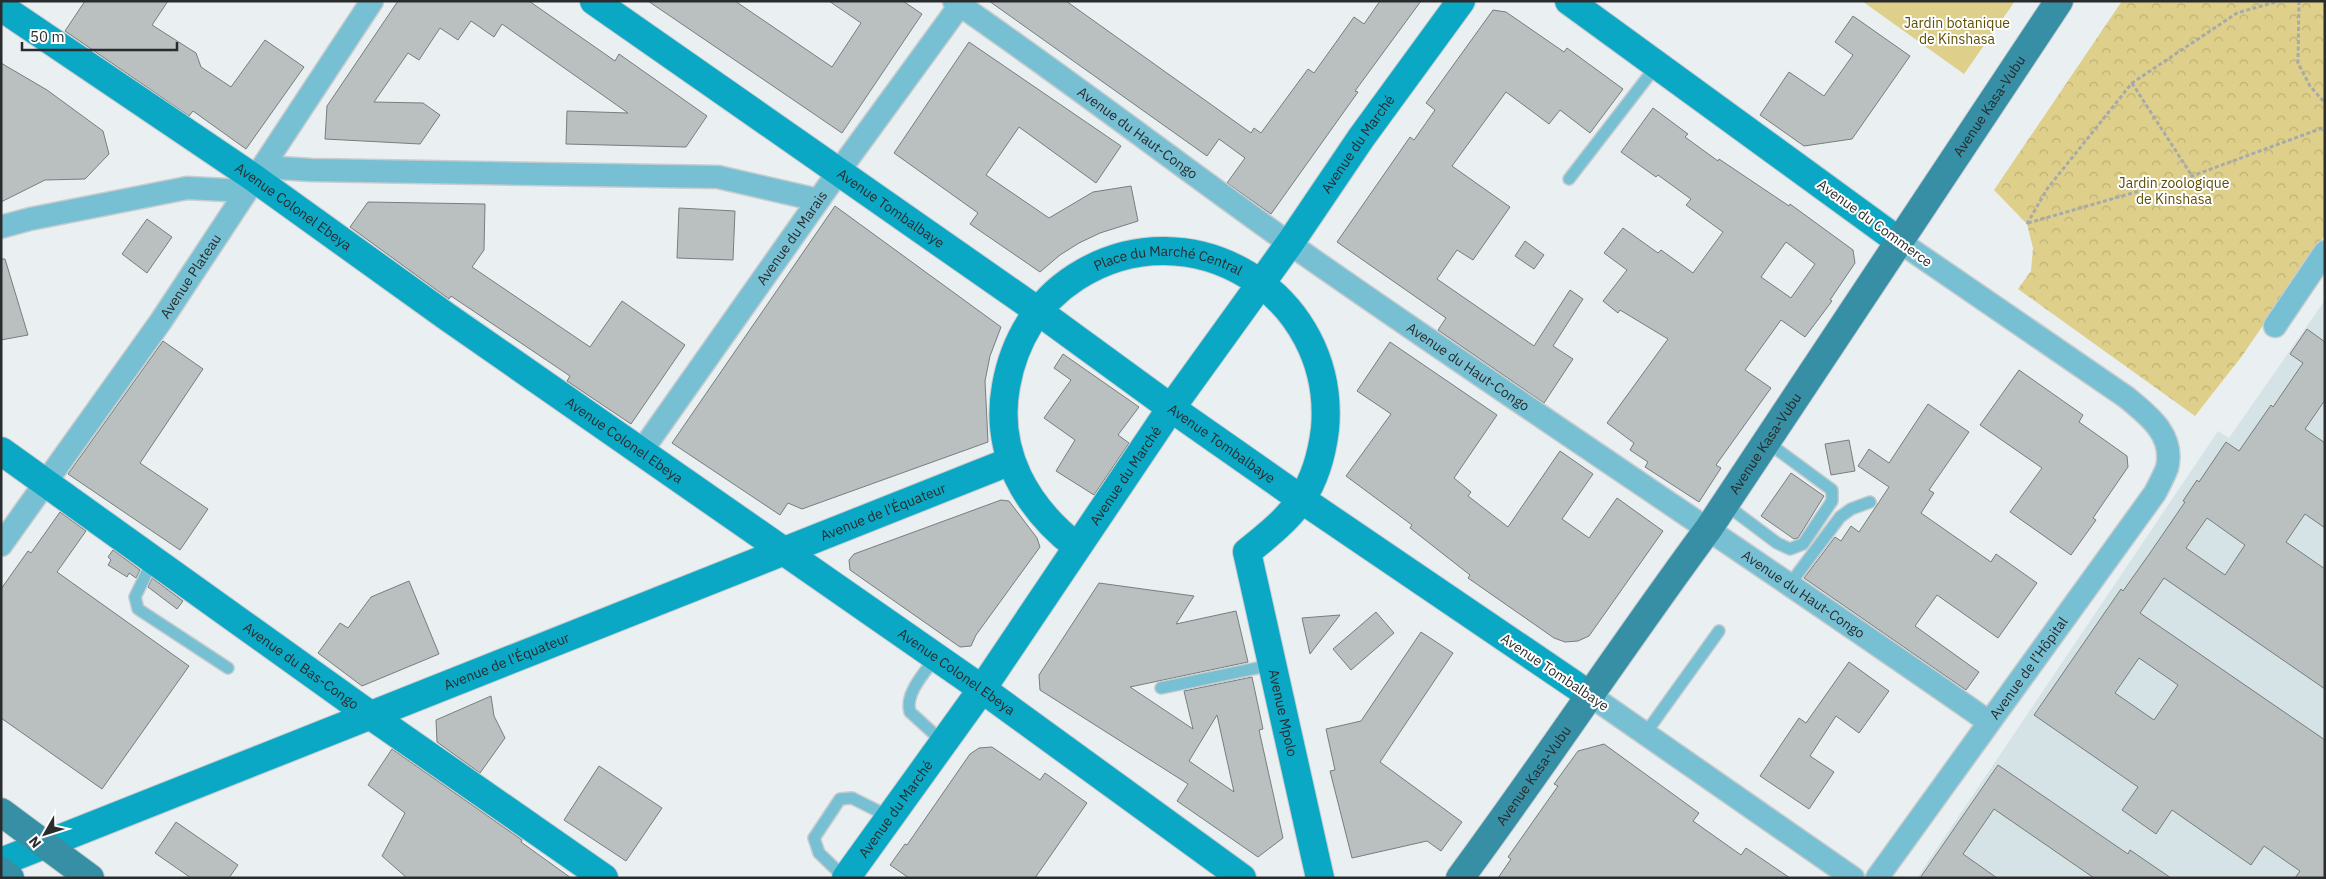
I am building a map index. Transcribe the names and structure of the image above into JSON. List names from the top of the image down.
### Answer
{
  "streets": {
    "main road": ["Avenue Kasa-Vubu"],
    "street": [
      "Avenue du Haut-Congo",
      "Avenue du Marché",
      "Avenue Colonel Ebeya",
      "Avenue Tombalbaye",
      "Avenue du Commerce",
      "Avenue du Marais",
      "Place du Marché Central",
      "Avenue Plateau",
      "Avenue de l'Équateur",
      "Avenue du Bas-Congo",
      "Avenue de l’Hôpital",
      "Avenue Mpolo"
    ]
  },
  "crossings": [
    ["Avenue Kasa-Vubu", "Avenue du Haut-Congo"],
    ["Avenue Kasa-Vubu", "Avenue Tombalbaye"],
    ["Avenue Kasa-Vubu", "Avenue du Commerce"],
    ["Avenue du Haut-Congo", "Avenue du Marché"],
    ["Avenue du Haut-Congo", "Avenue du Marais"],
    ["Avenue du Haut-Congo", "Avenue de l’Hôpital"],
    ["Avenue du Marché", "Avenue Colonel Ebeya"],
    ["Avenue du Marché", "Avenue Tombalbaye"],
    ["Avenue du Marché", "Place du Marché Central"],
    ["Avenue Colonel Ebeya", "Avenue du Marais"],
    ["Avenue Colonel Ebeya", "Avenue Plateau"],
    ["Avenue Colonel Ebeya", "Avenue de l'Équateur"],
    ["Avenue Tombalbaye", "Avenue du Marais"],
    ["Avenue Tombalbaye", "Place du Marché Central"],
    ["Avenue du Commerce", "Avenue de l’Hôpital"],
    ["Place du Marché Central", "Avenue de l'Équateur"],
    ["Place du Marché Central", "Avenue Mpolo"],
    ["Avenue Plateau", "Avenue du Bas-Congo"],
    ["Avenue de l'Équateur", "Avenue du Bas-Congo"]
  ],
  "parks": ["Jardin botanique de Kinshasa", "Jardin zoologique de Kinshasa"],
  "scale_bar": "50 m",
  "north": "bottom left"
}
